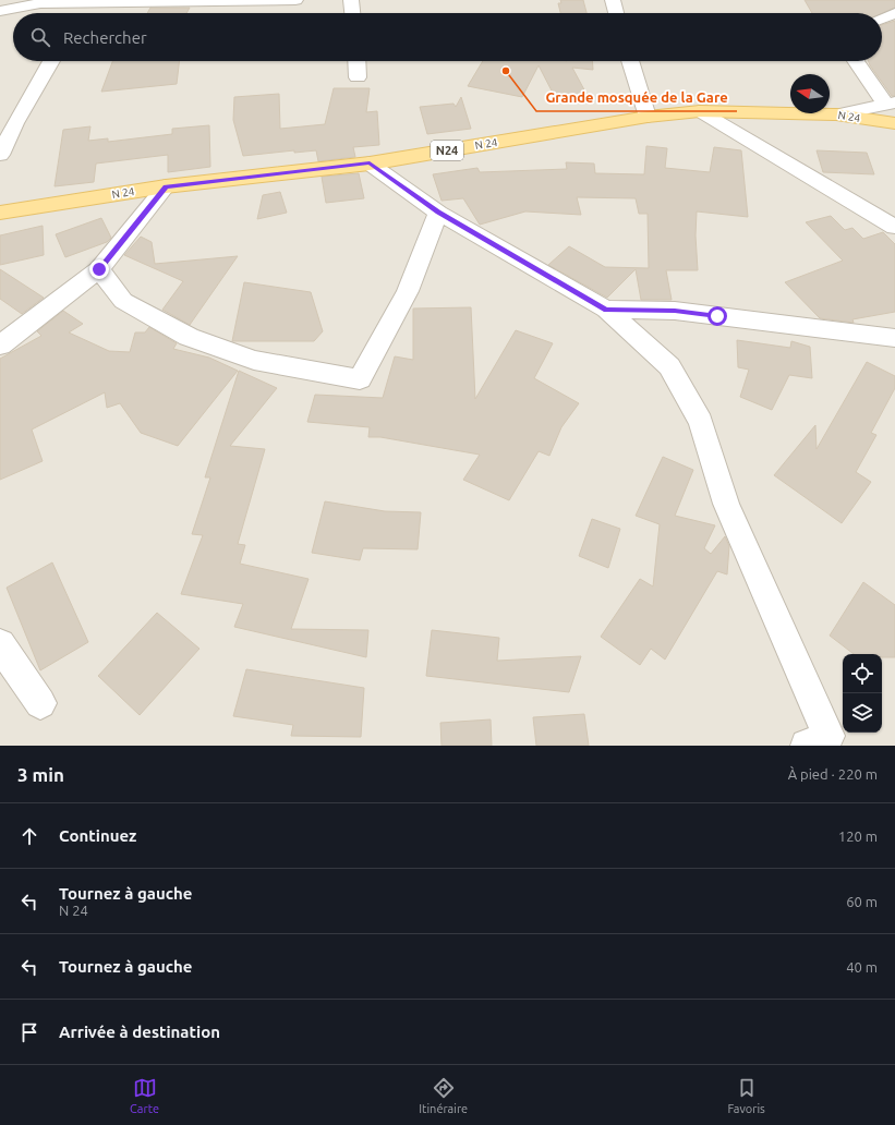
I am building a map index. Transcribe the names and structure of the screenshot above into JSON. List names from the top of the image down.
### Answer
{
  "streets": {
    "main road": ["N 24", "N24"]
  },
  "places": ["Grande mosquée de la Gare"],
  "north": "left",
  "page": {
    "search": "Rechercher",
    "heading": ["3 min", "À pied · 220 m"],
    "list": [
      ["Continuez", "120 m"],
      ["Tournez à gauche", "N 24", "60 m"],
      ["Tournez à gauche", "40 m"],
      "Arrivée à destination"
    ],
    "nav": ["Carte", "Itinéraire", "Favoris"]
  }
}
